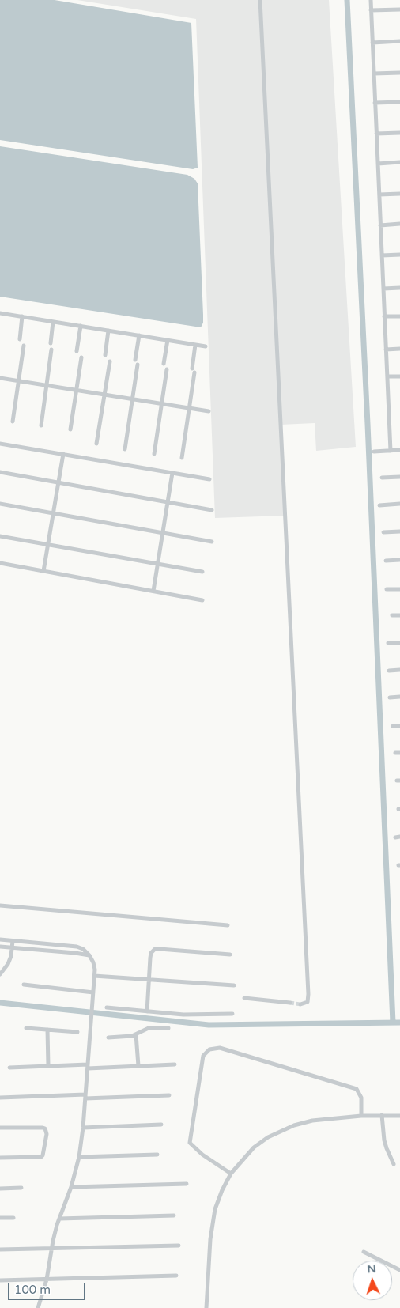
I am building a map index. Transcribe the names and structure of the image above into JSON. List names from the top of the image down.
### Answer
{
  "scale_bar": "100 m",
  "north": "top"
}
